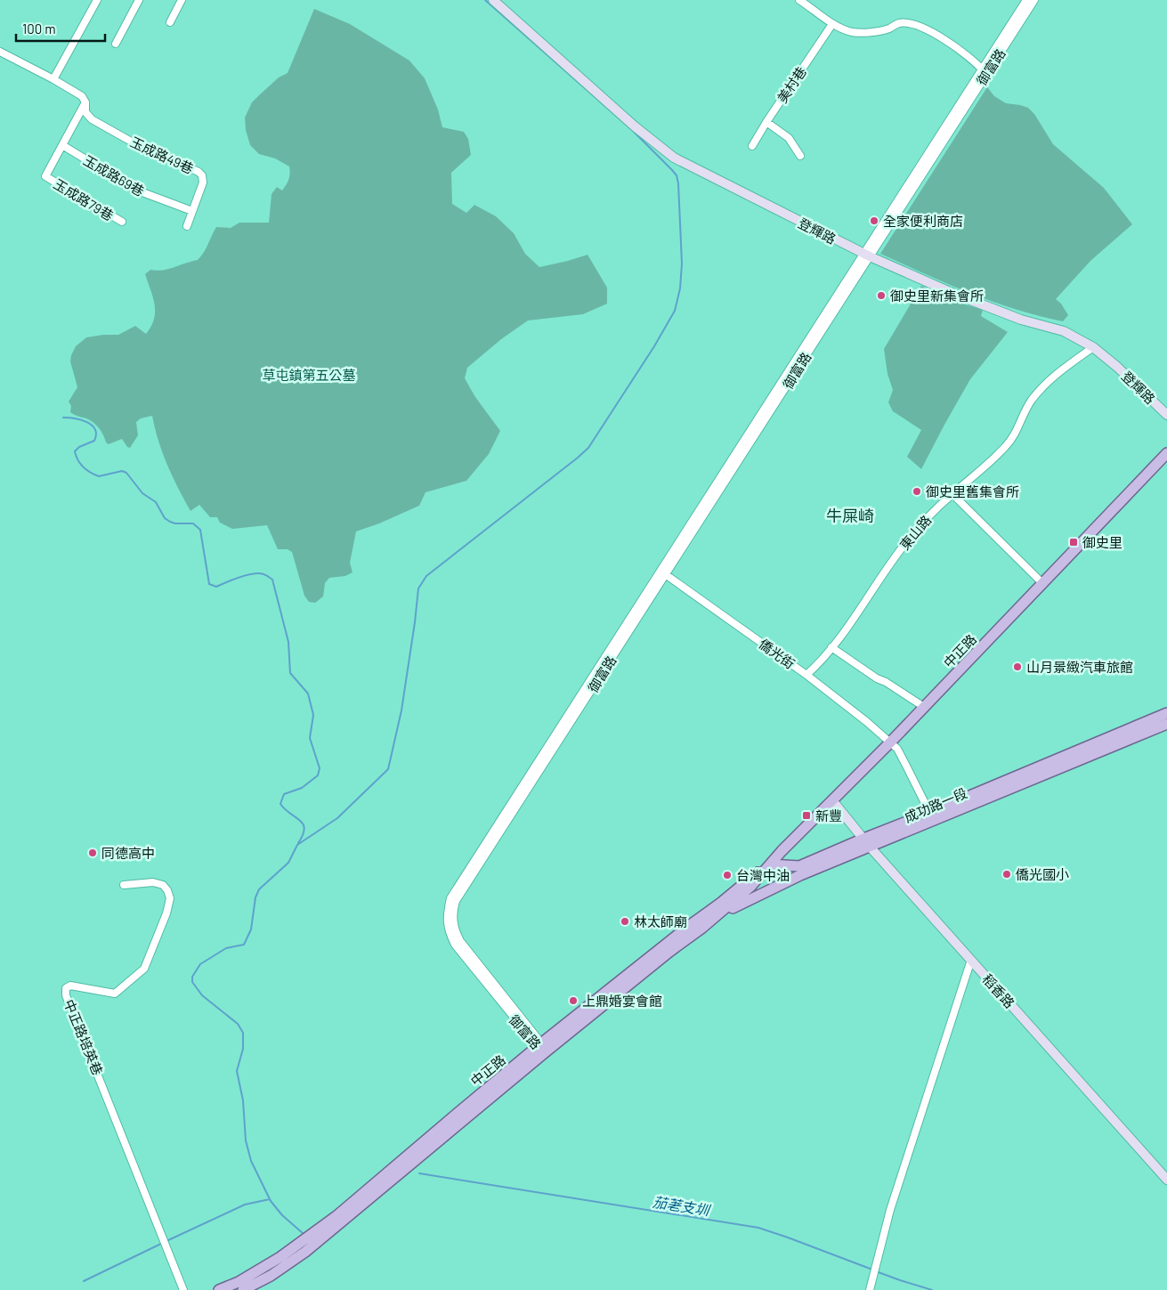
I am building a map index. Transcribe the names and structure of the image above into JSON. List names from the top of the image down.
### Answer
{
  "streets": {
    "main road": ["中正路", "成功路一段"],
    "street": [
      "御富路",
      "美村巷",
      "玉成路49巷",
      "玉成路69巷",
      "玉成路79巷",
      "登輝路",
      "東山路",
      "僑光街",
      "稻香路",
      "中正路培英巷"
    ]
  },
  "crossings": [
    ["御富路", "登輝路"],
    ["御富路", "中正路"],
    ["御富路", "僑光街"],
    ["玉成路49巷", "玉成路69巷"],
    ["玉成路69巷", "玉成路79巷"],
    ["登輝路", "東山路"],
    ["東山路", "僑光街"],
    ["中正路", "僑光街"],
    ["中正路", "成功路一段"],
    ["中正路", "稻香路"],
    ["僑光街", "成功路一段"],
    ["成功路一段", "稻香路"]
  ],
  "districts": ["牛屎崎"],
  "water": ["茄荖支圳"],
  "parks": ["草屯鎮第五公墓"],
  "places": {
    "other": [
      "全家便利商店",
      "御史里新集會所",
      "御史里舊集會所",
      "山月景緻汽車旅館",
      "同德高中",
      "僑光國小",
      "台灣中油",
      "林太師廟",
      "上鼎婚宴會館"
    ],
    "transit": ["御史里", "新豐"]
  },
  "scale_bar": "100 m"
}
